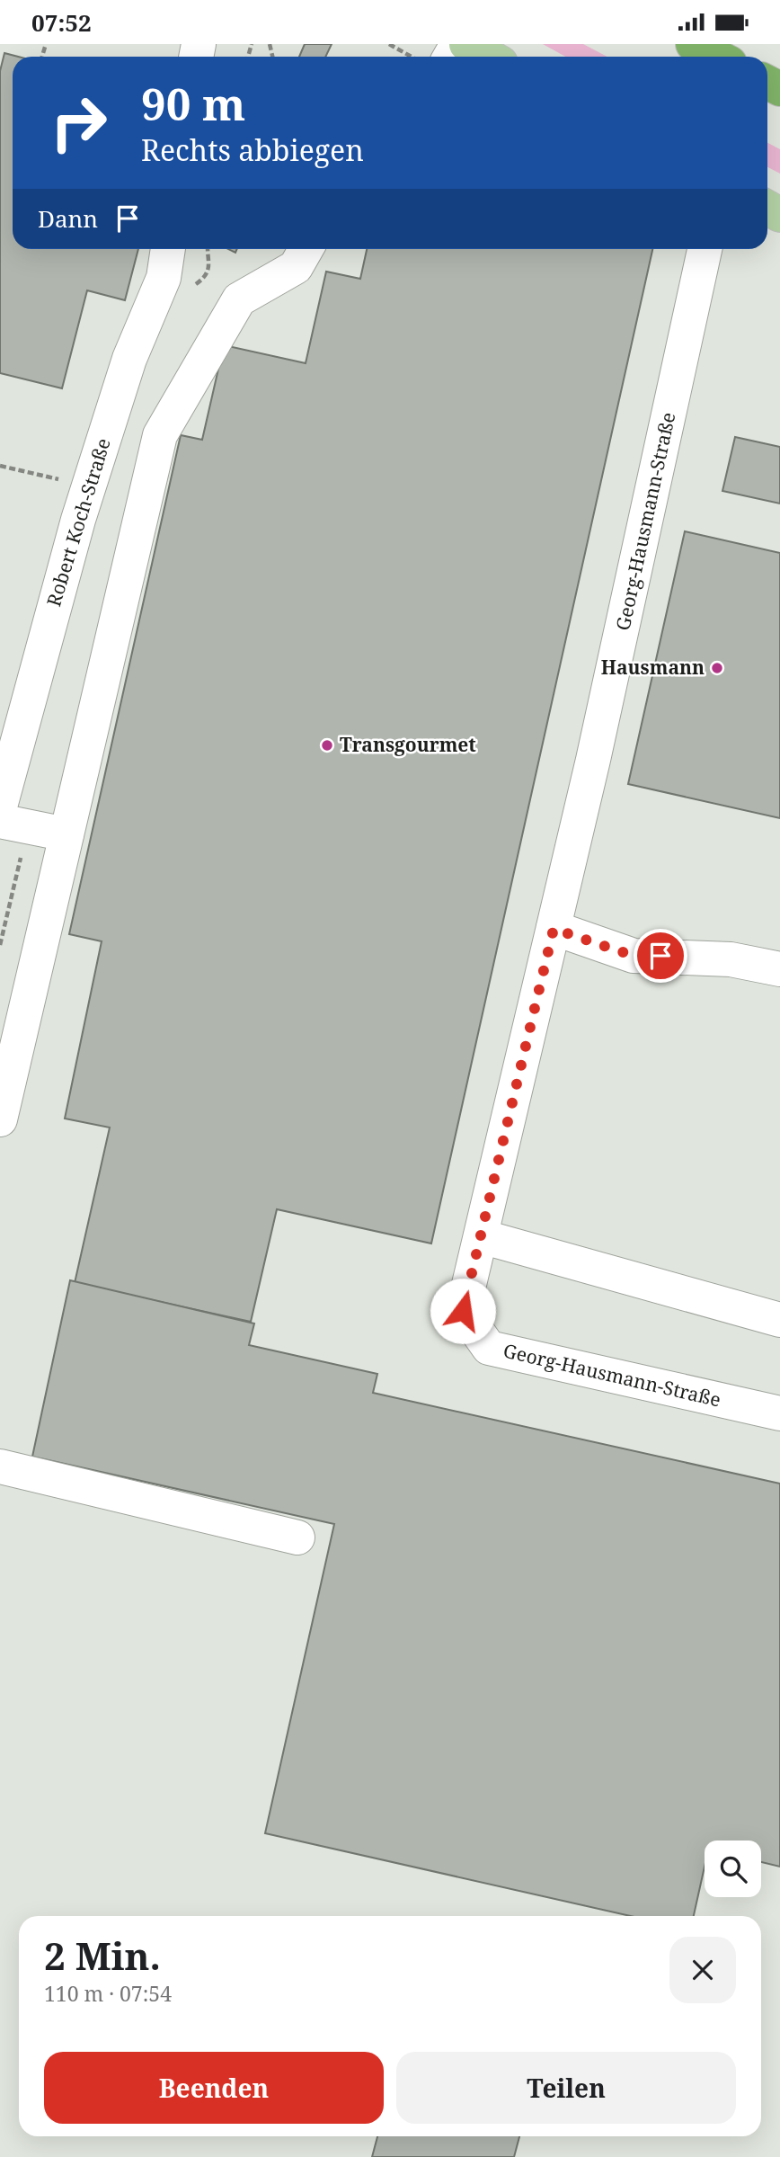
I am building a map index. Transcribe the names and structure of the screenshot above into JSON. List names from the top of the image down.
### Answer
{
  "streets": {
    "street": ["Georg-Hausmann-Straße", "Robert Koch-Straße"]
  },
  "places": ["Hausmann", "Transgourmet"],
  "page": {
    "status": "07:52",
    "turn": ["90 m", "Rechts abbiegen"],
    "then": "Dann",
    "heading": ["2 Min.", "110 m · 07:54"],
    "buttons": ["Beenden", "Teilen"]
  }
}
